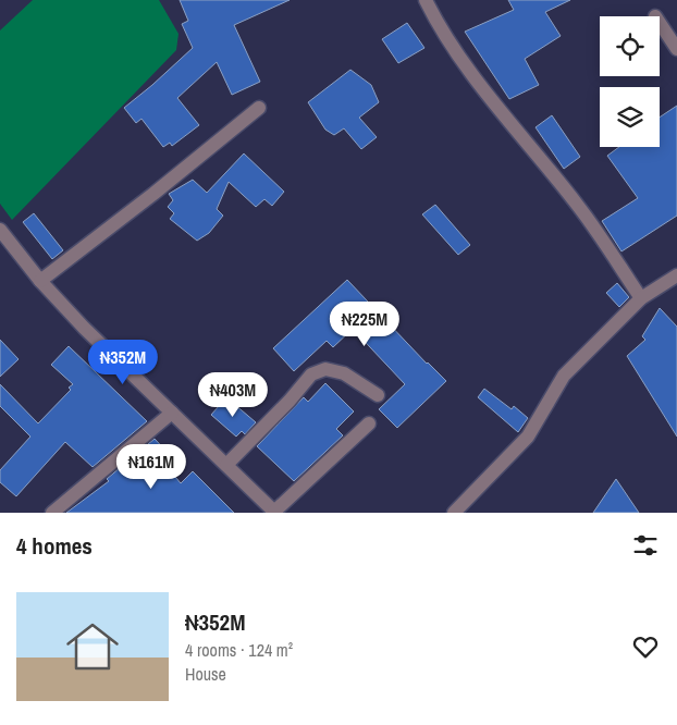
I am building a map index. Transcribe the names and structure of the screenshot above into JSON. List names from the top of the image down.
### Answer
{
  "page": {
    "price": [
      "₦225M",
      "₦352M",
      "₦403M",
      "₦161M"
    ],
    "heading": "4 homes",
    "list": [
      {
        "name": "₦352M",
        "note": "4 rooms · 124 m² · House"
      }
    ]
  }
}
